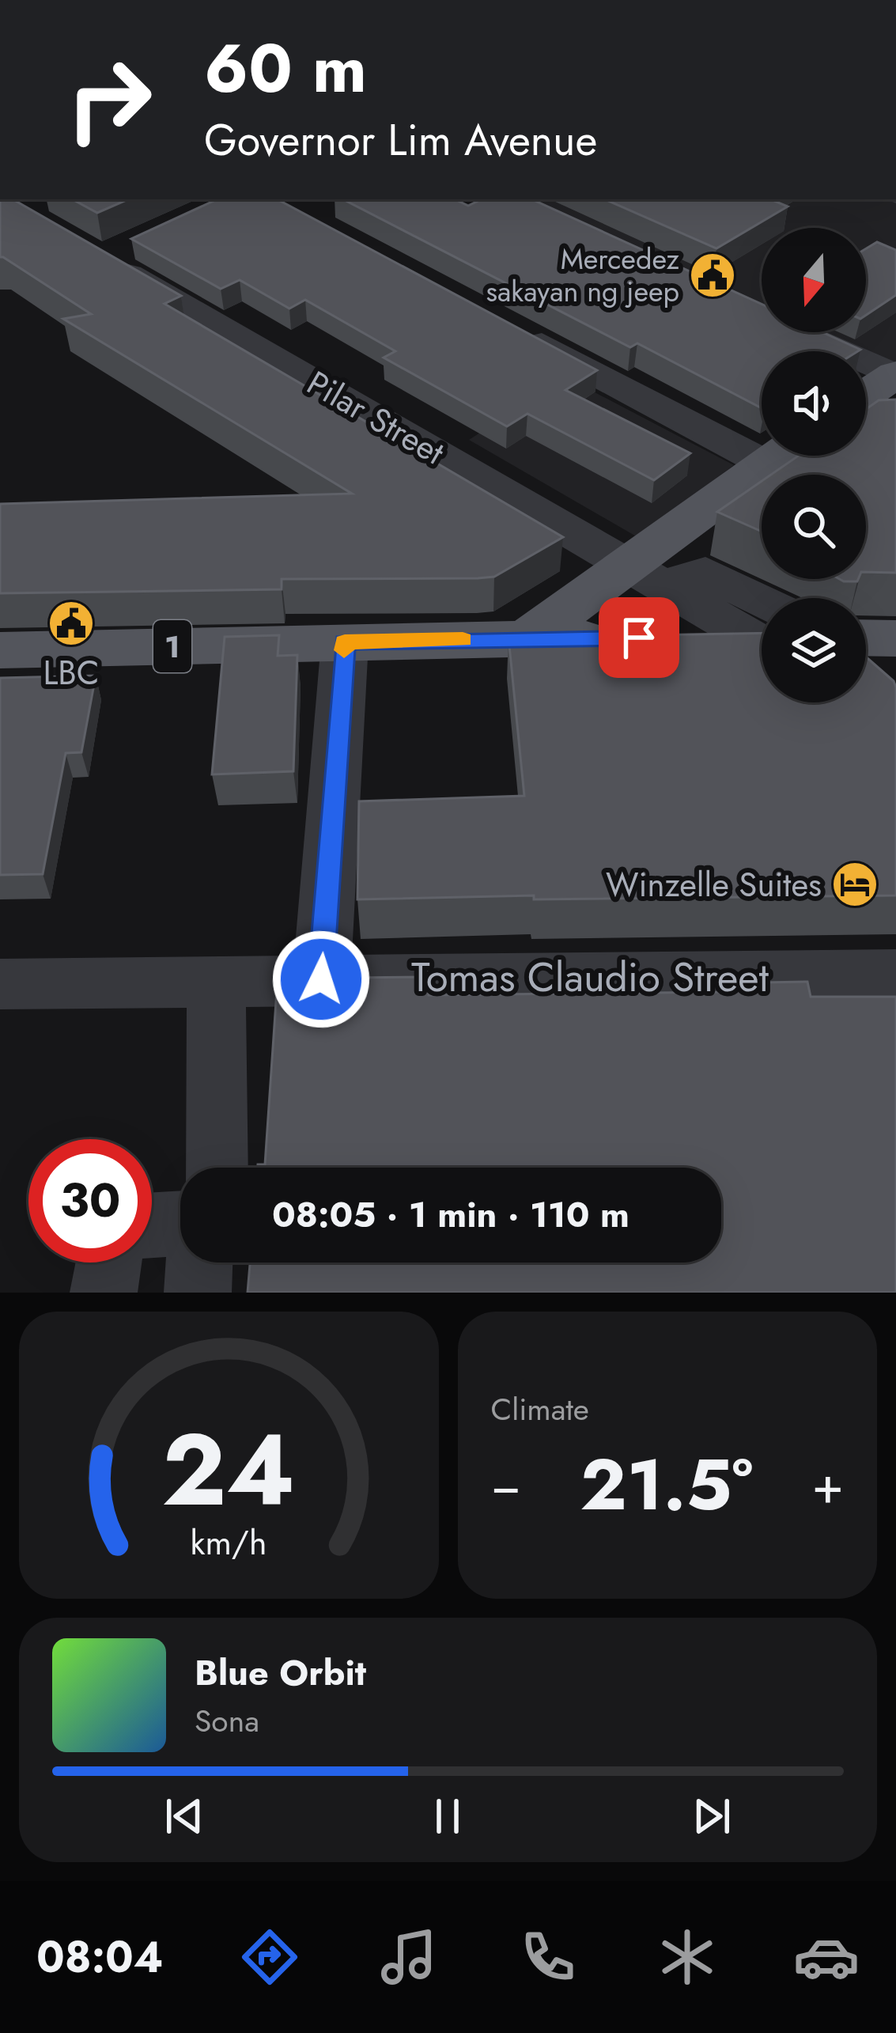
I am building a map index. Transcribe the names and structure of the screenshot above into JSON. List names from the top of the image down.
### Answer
{
  "streets": {
    "main road": ["1"],
    "street": ["Pilar Street", "Tomas Claudio Street"]
  },
  "places": {
    "public building": ["Mercedez sakayan ng jeep", "LBC"],
    "hotel": ["Winzelle Suites"]
  },
  "north": "bottom",
  "page": {
    "turn": ["60 m", "Governor Lim Avenue"],
    "limit": "30",
    "trip": "08:05 · 1 min · 110 m",
    "tile": "Climate",
    "heat": ["−", "21.5°", "+"],
    "song": ["Blue Orbit", "Sona"],
    "tabs": "08:04",
    "gauge": ["24", "km/h"]
  }
}
